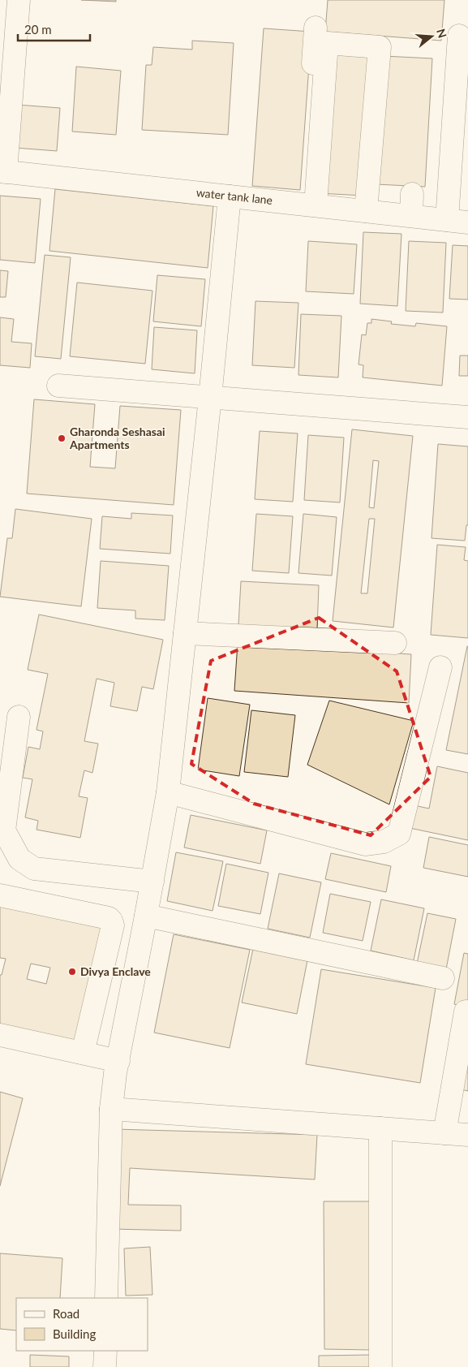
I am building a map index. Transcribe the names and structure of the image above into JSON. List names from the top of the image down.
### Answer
{
  "streets": {
    "street": ["water tank lane"]
  },
  "places": ["Gharonda Seshasai Apartments", "Divya Enclave"],
  "legend": ["Road", "Building"],
  "scale_bar": "20 m",
  "north": "right"
}
